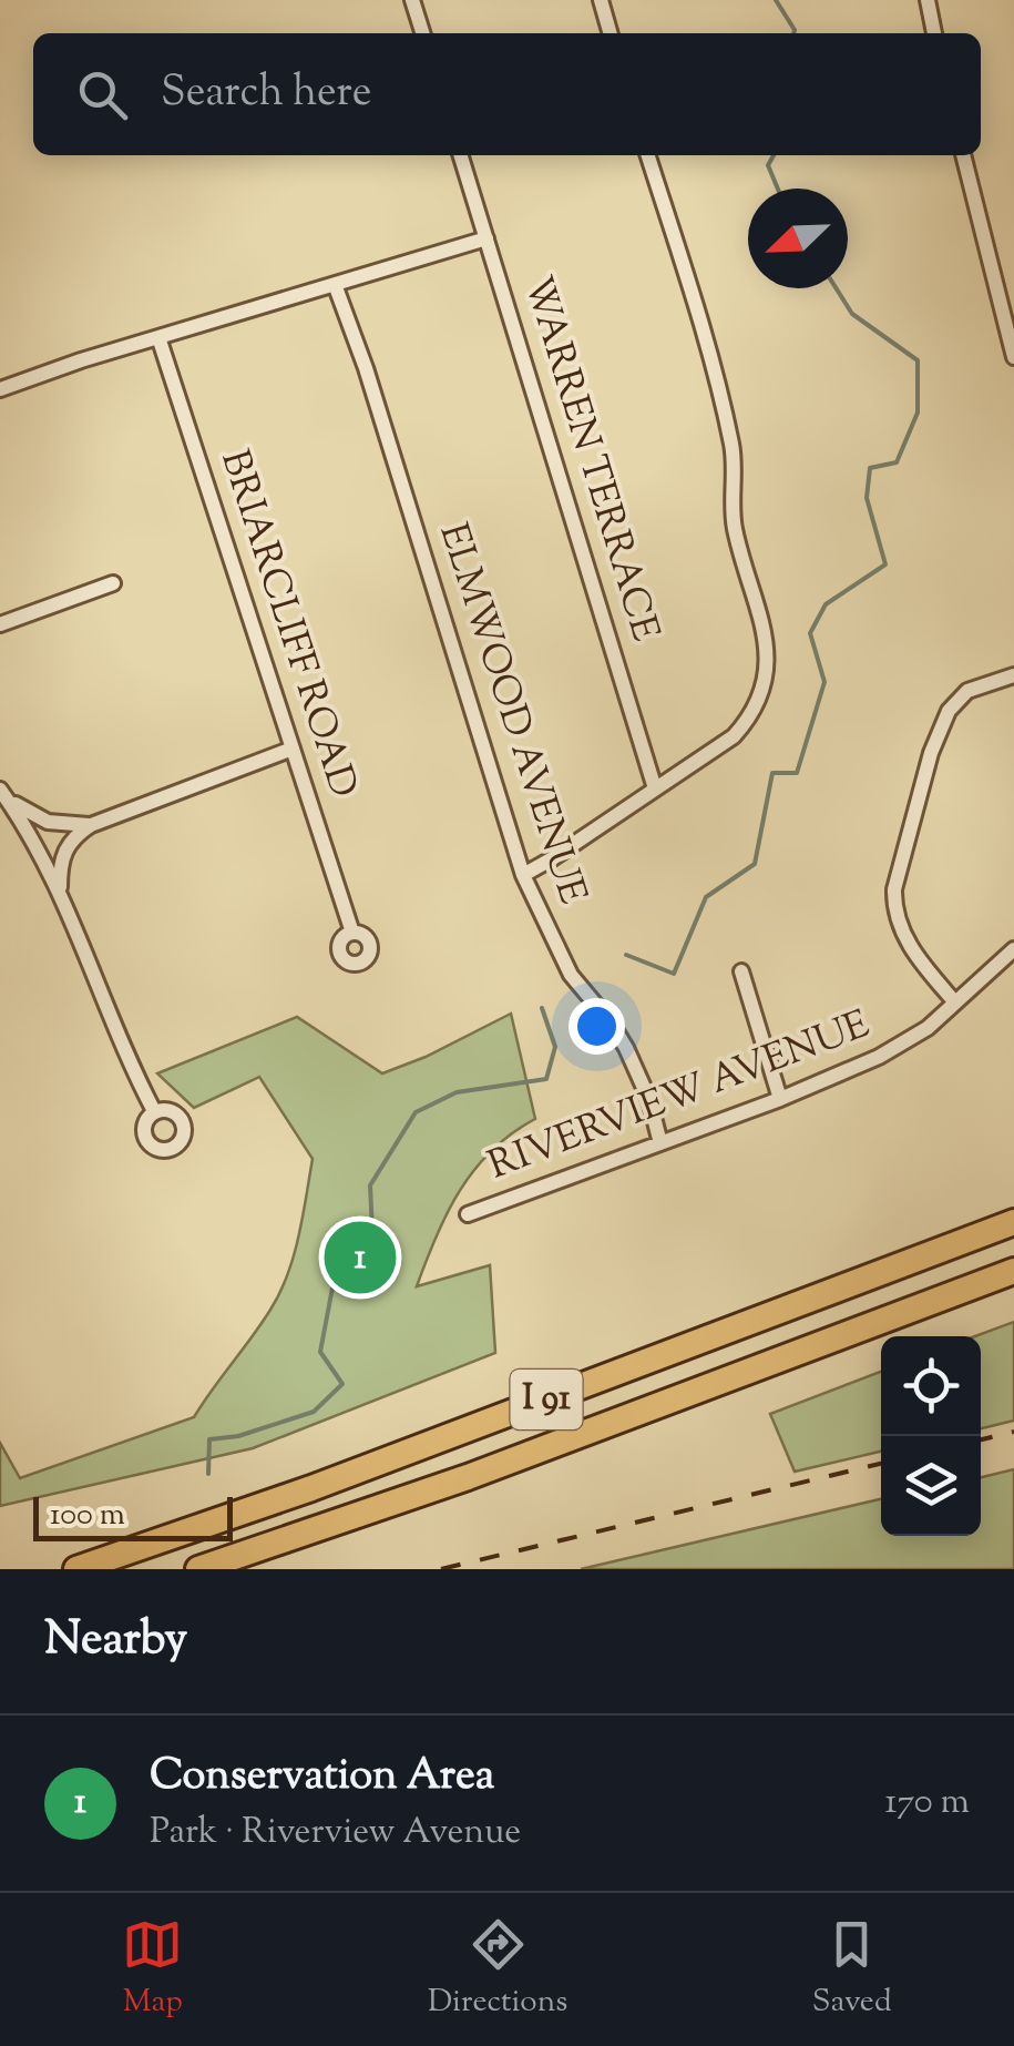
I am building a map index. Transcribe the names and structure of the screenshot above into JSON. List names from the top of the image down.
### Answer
{
  "streets": {
    "highway": ["I 91"],
    "street": [
      "WARREN TERRACE",
      "BRIARCLIFF ROAD",
      "ELMWOOD AVENUE",
      "RIVERVIEW AVENUE"
    ]
  },
  "crossings": [
    ["ELMWOOD AVENUE", "RIVERVIEW AVENUE"]
  ],
  "scale_bar": "100 m",
  "north": "bottom left",
  "page": {
    "search": "Search here",
    "pins": "1",
    "scale": "100 m",
    "heading": "Nearby",
    "list": [
      {
        "mark": "1",
        "name": "Conservation Area",
        "note": "Park · Riverview Avenue",
        "value": "170 m"
      }
    ],
    "nav": ["Map", "Directions", "Saved"]
  }
}
